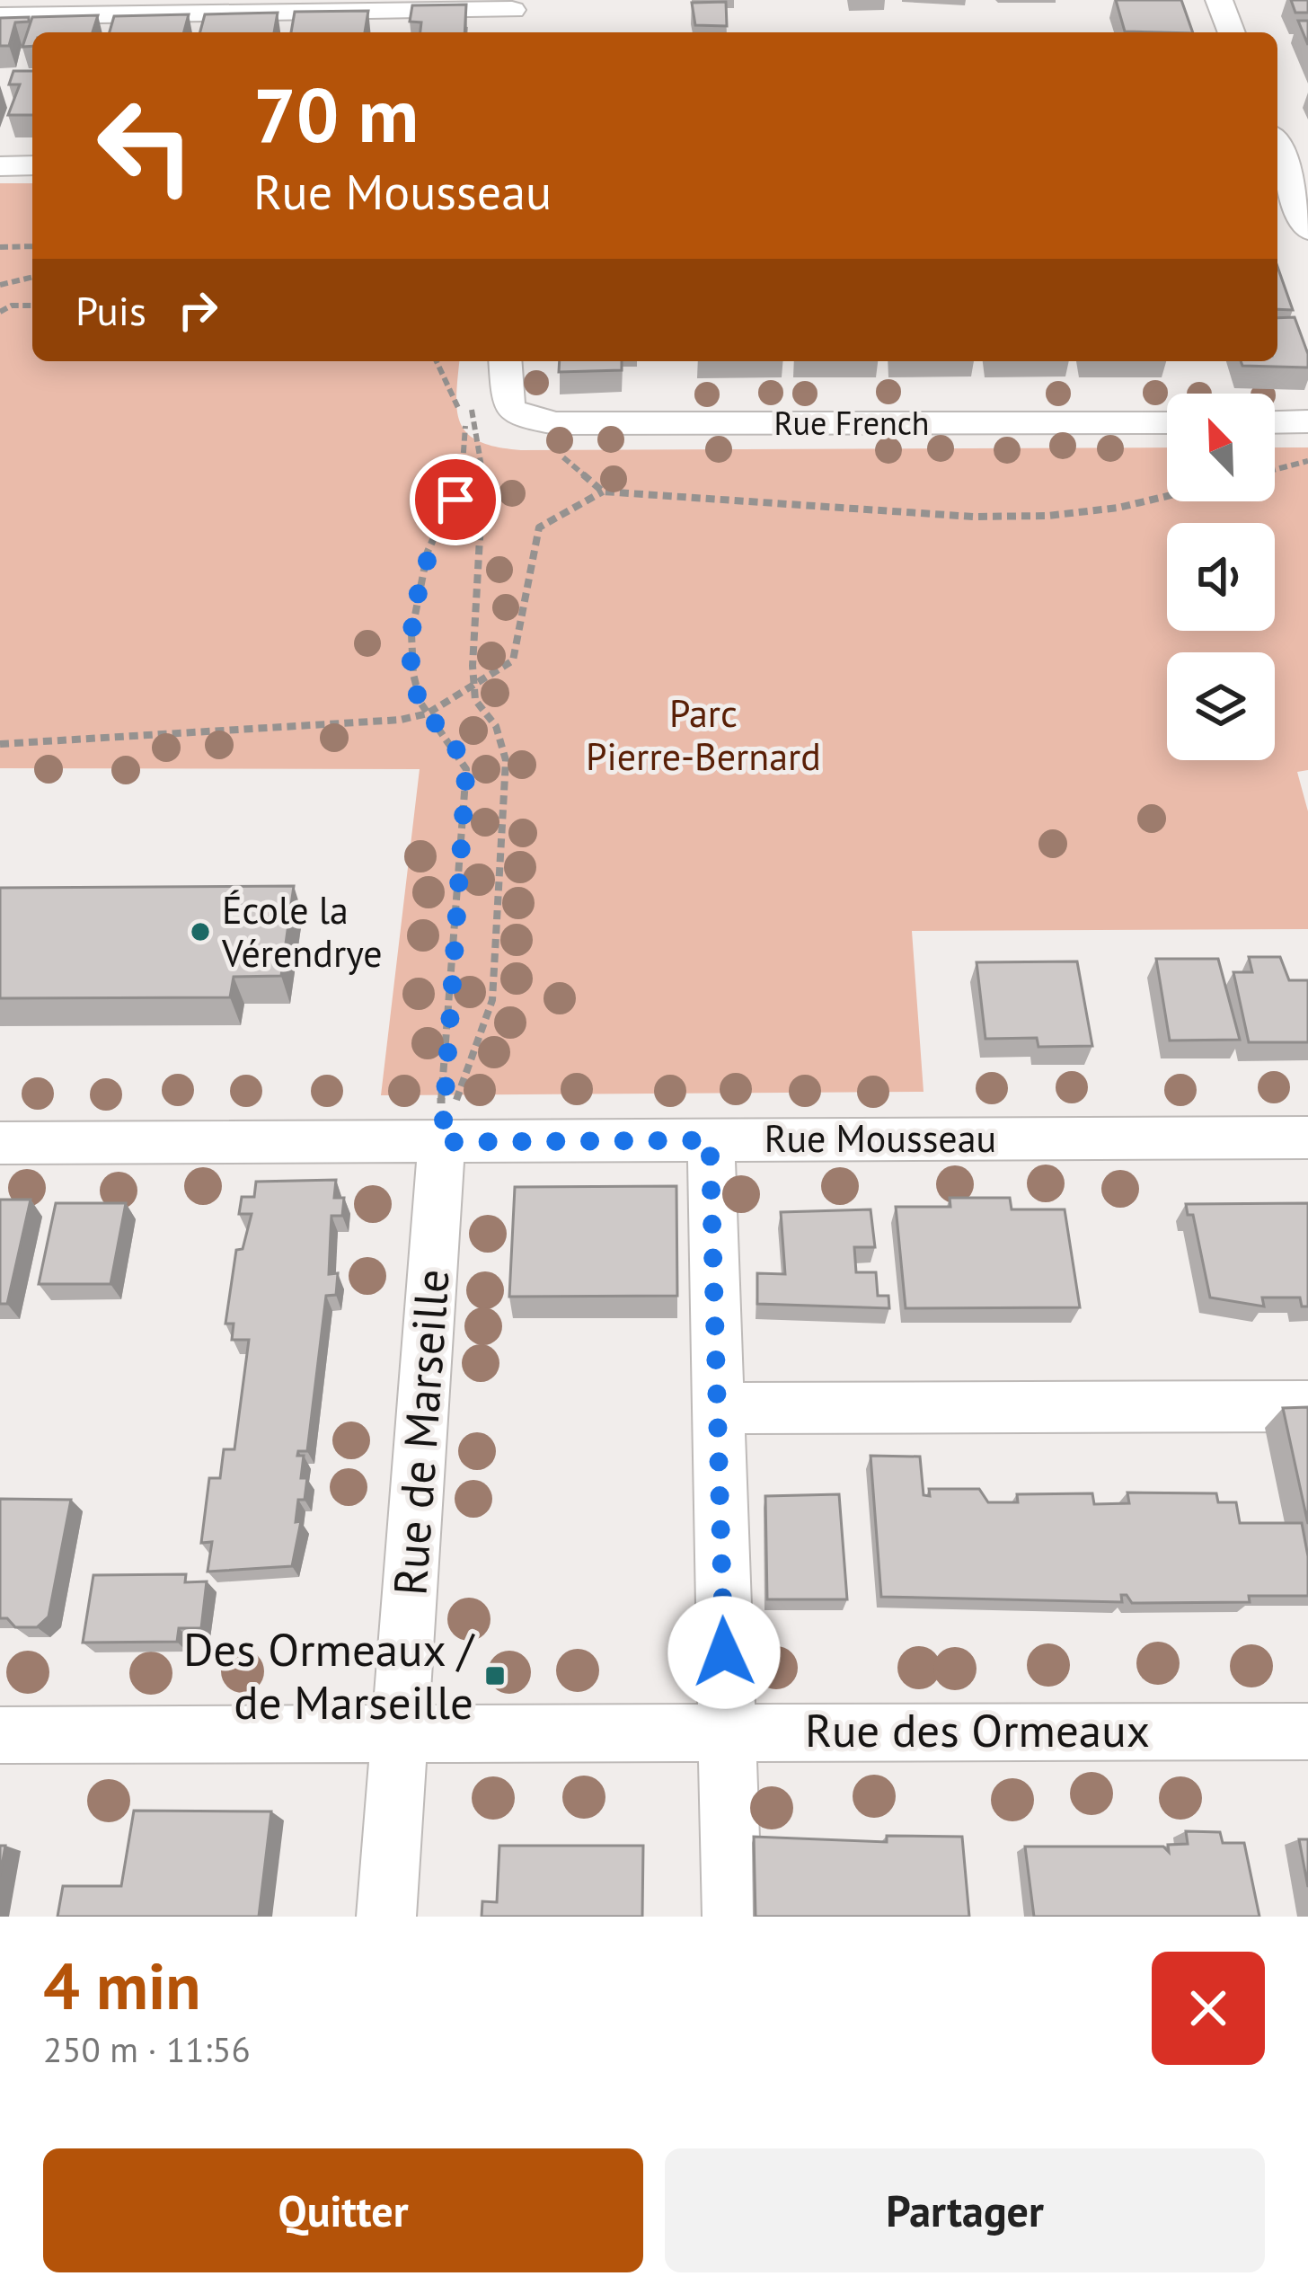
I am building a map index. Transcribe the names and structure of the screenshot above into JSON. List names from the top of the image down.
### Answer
{
  "streets": {
    "street": [
      "Rue French",
      "Rue Mousseau",
      "Rue de Marseille",
      "Rue des Ormeaux"
    ]
  },
  "crossings": [
    ["Rue Mousseau", "Rue de Marseille"],
    ["Rue de Marseille", "Rue des Ormeaux"]
  ],
  "parks": ["Parc Pierre-Bernard"],
  "places": {
    "other": ["École la Vérendrye"],
    "transit": ["Des Ormeaux / de Marseille"]
  },
  "north": "top left",
  "page": {
    "turn": ["70 m", "Rue Mousseau"],
    "then": "Puis",
    "heading": ["4 min", "250 m · 11:56"],
    "buttons": ["Quitter", "Partager"]
  }
}
